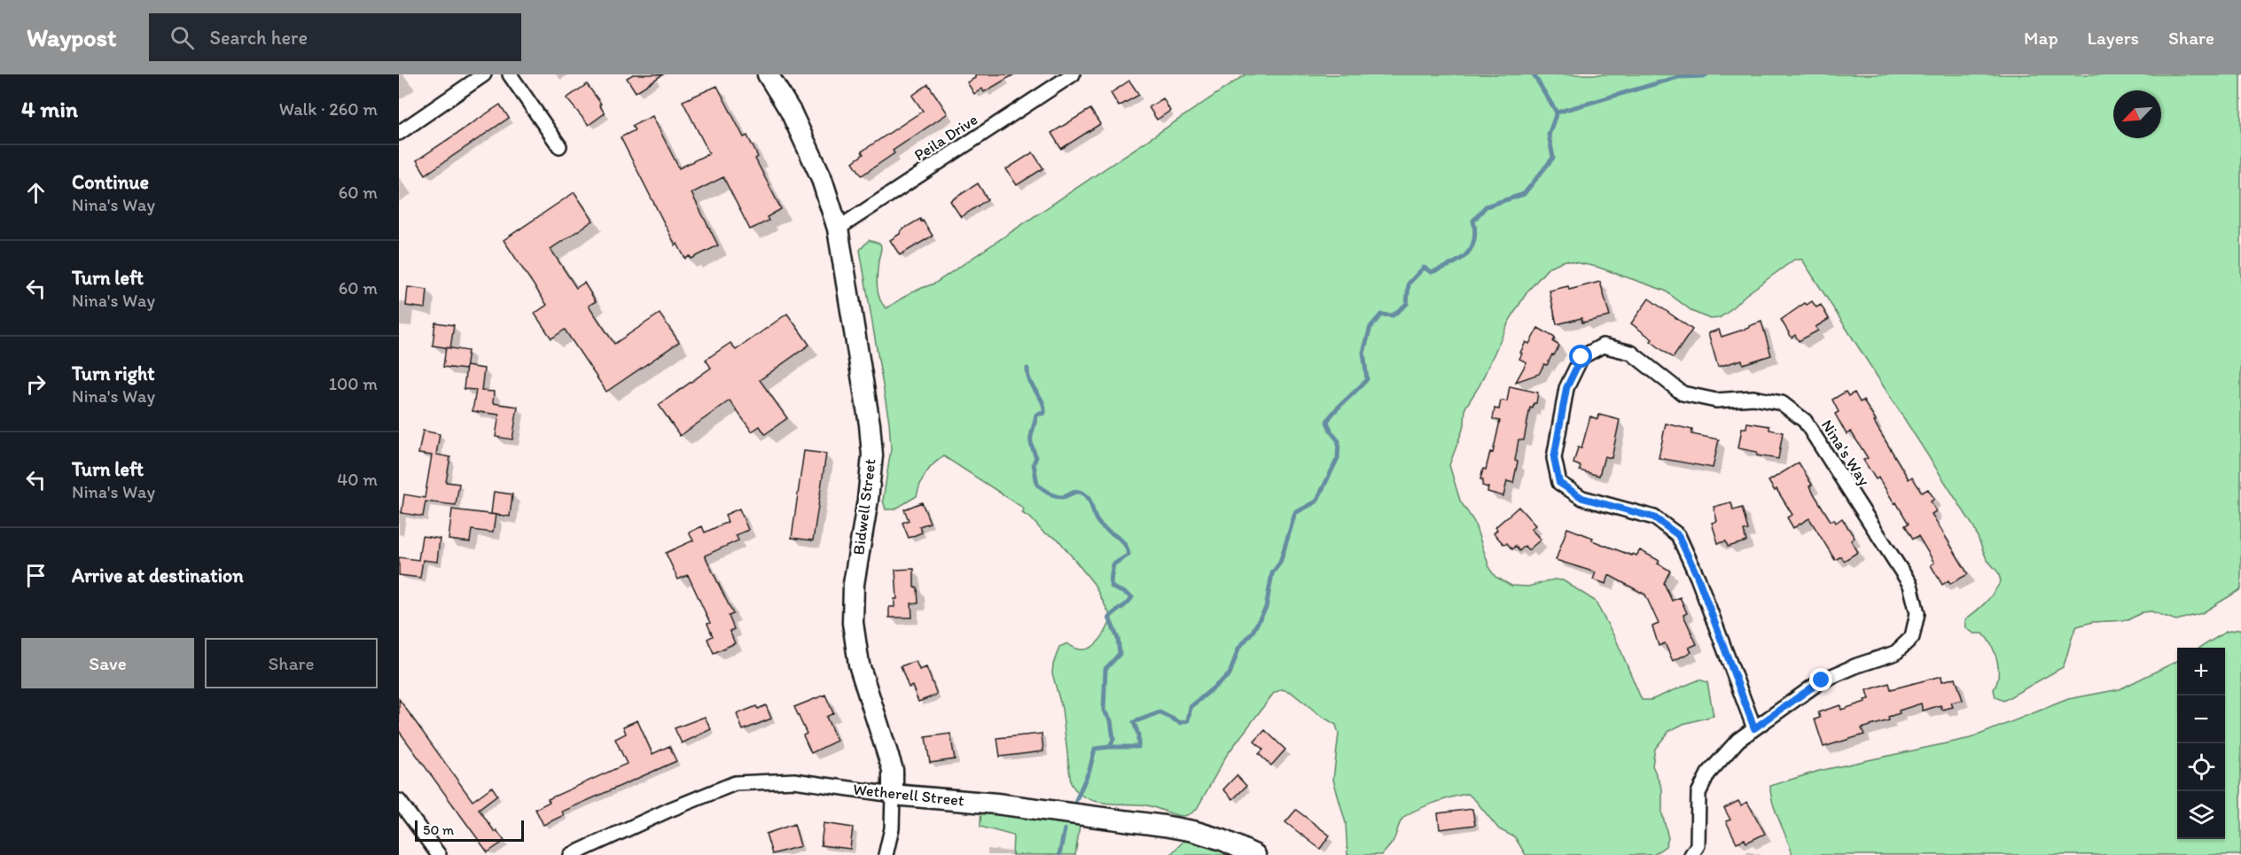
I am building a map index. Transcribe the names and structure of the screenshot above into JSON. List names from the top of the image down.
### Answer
{
  "streets": {
    "street": [
      "Peila Drive",
      "Nina's Way",
      "Bidwell Street",
      "Wetherell Street"
    ]
  },
  "crossings": [
    ["Peila Drive", "Bidwell Street"],
    ["Bidwell Street", "Wetherell Street"]
  ],
  "scale_bar": "50 m",
  "north": "bottom left",
  "page": {
    "header": "Waypost",
    "search": "Search here",
    "nav": ["Map", "Layers", "Share"],
    "heading": ["4 min", "Walk · 260 m"],
    "list": [
      ["Continue", "Nina's Way", "60 m"],
      ["Turn left", "Nina's Way", "60 m"],
      ["Turn right", "Nina's Way", "100 m"],
      ["Turn left", "Nina's Way", "40 m"],
      "Arrive at destination"
    ],
    "buttons": ["Save", "Share"],
    "map_buttons": ["+", "−"],
    "scale": "50 m"
  }
}
